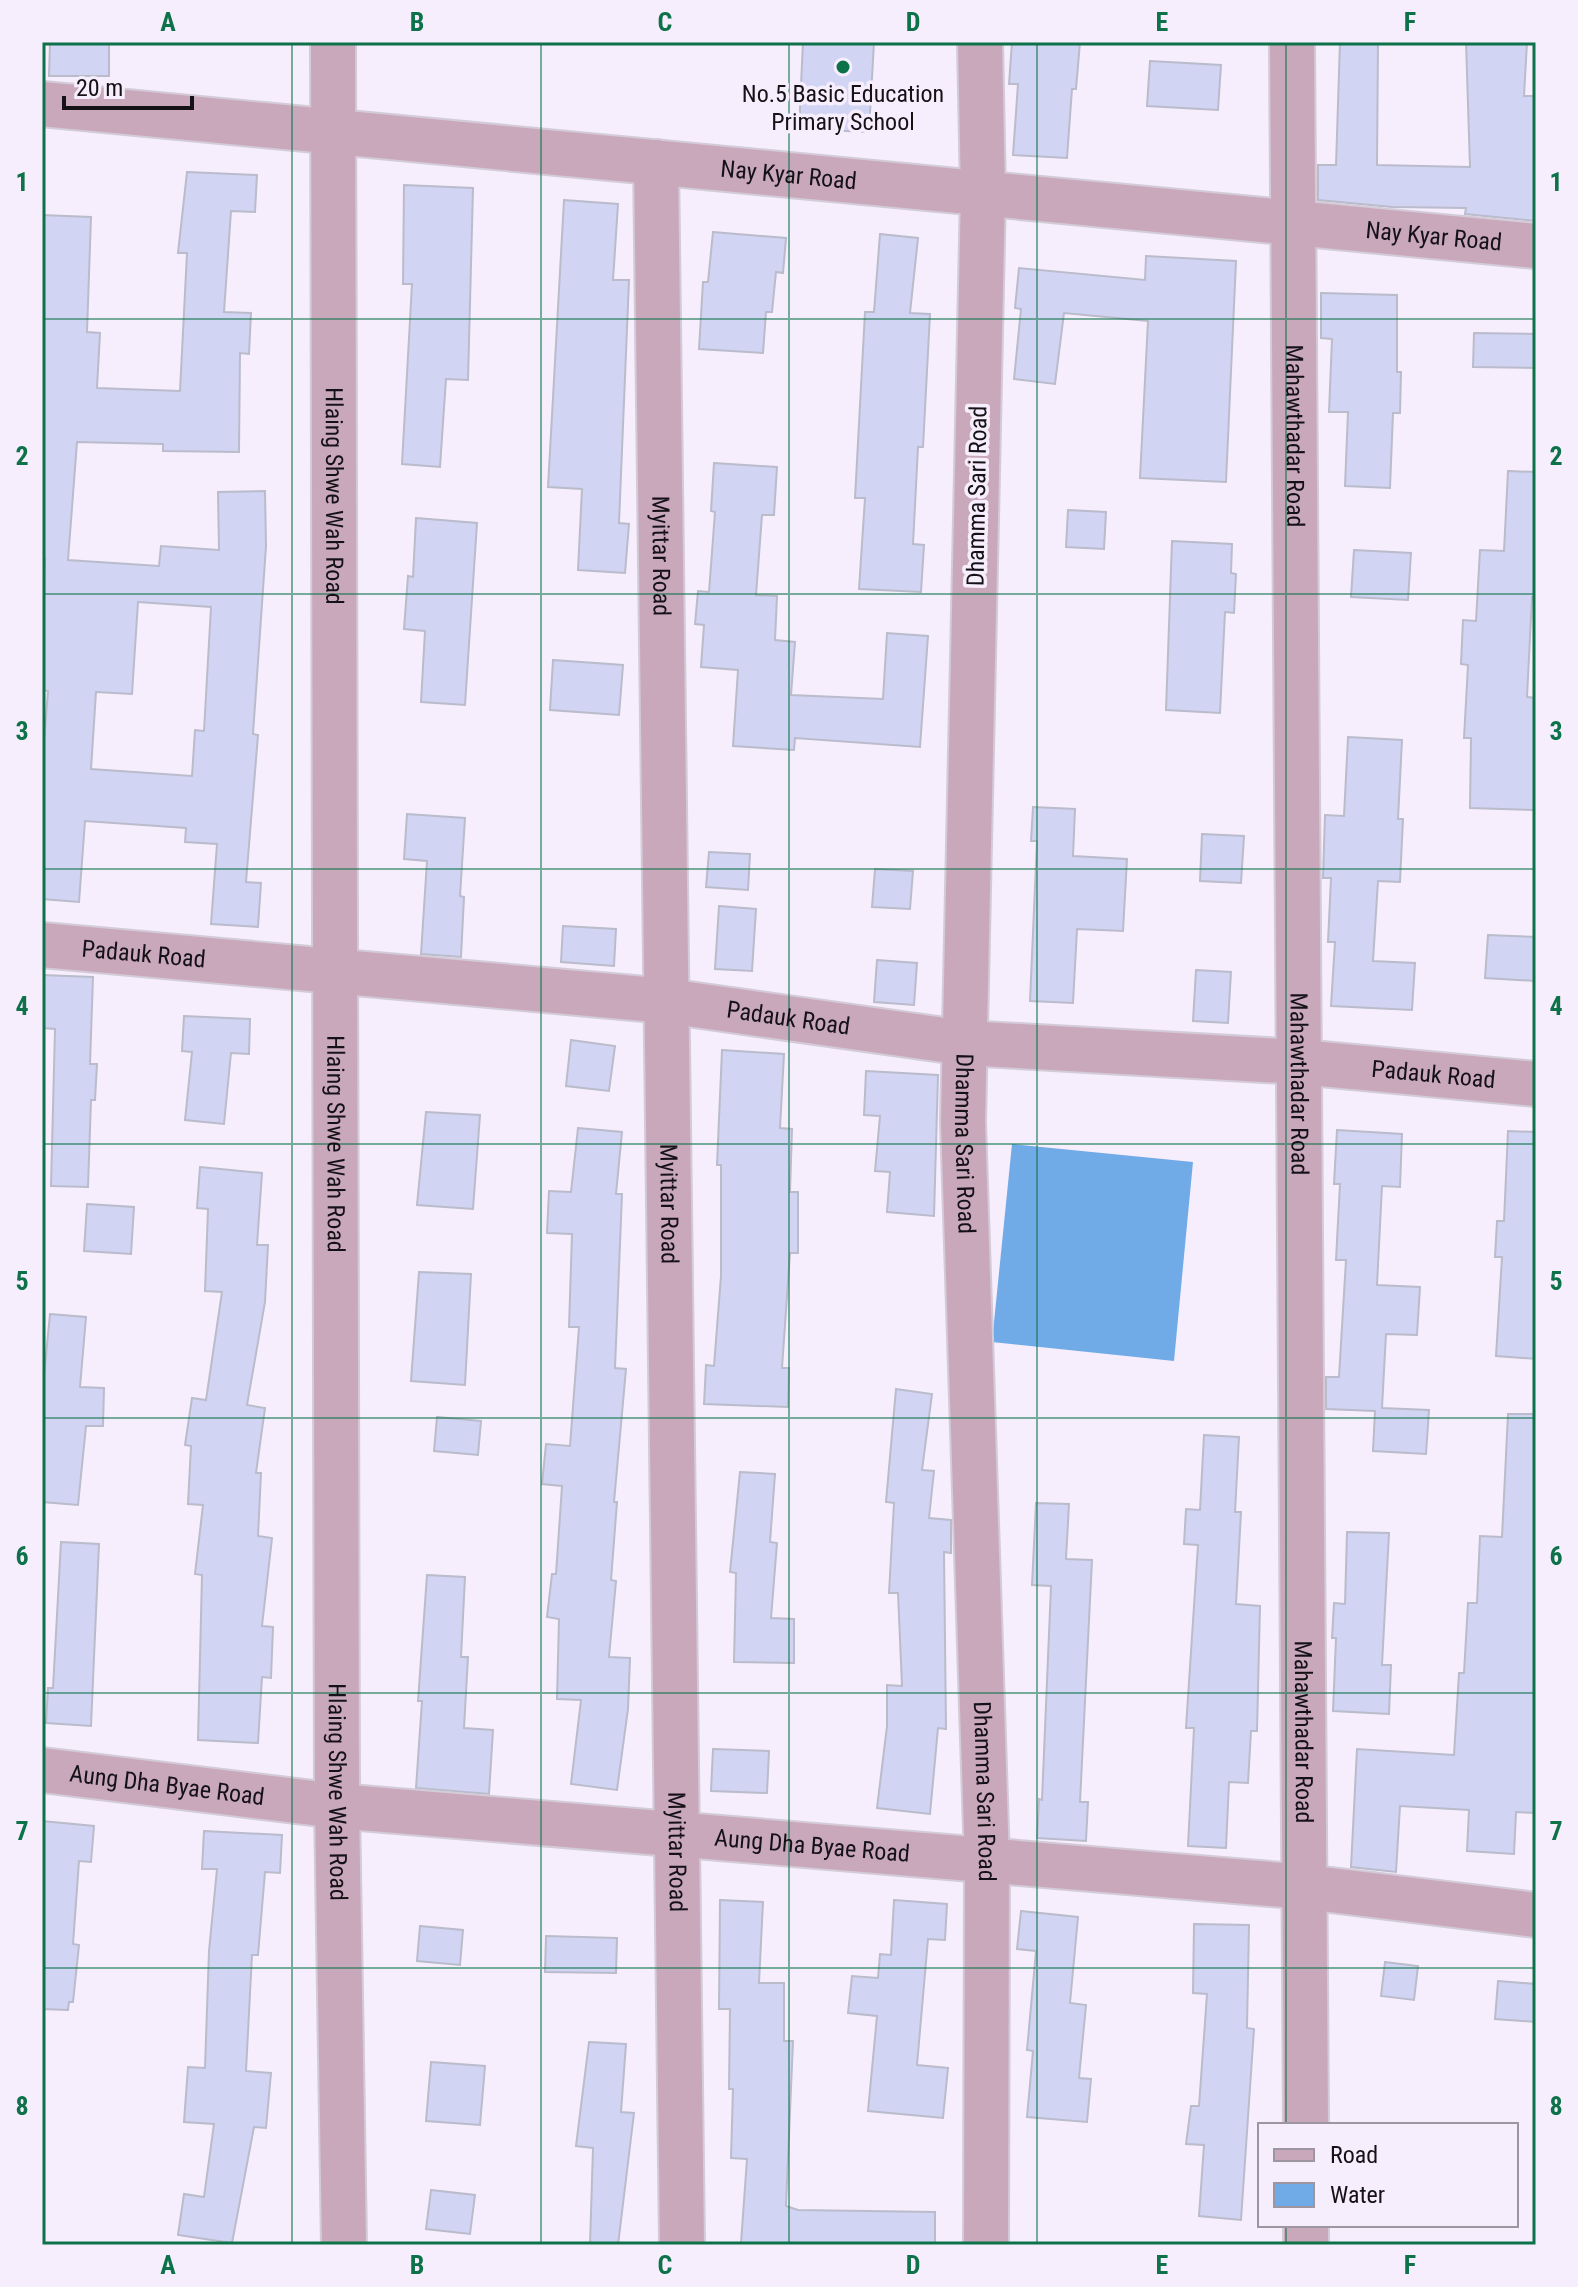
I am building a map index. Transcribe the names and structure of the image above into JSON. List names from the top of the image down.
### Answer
{
  "streets": {
    "street": [
      "Nay Kyar Road",
      "Mahawthadar Road",
      "Hlaing Shwe Wah Road",
      "Dhamma Sari Road",
      "Myittar Road",
      "Padauk Road",
      "Aung Dha Byae Road"
    ]
  },
  "crossings": [
    ["Nay Kyar Road", "Mahawthadar Road"],
    ["Nay Kyar Road", "Hlaing Shwe Wah Road"],
    ["Nay Kyar Road", "Dhamma Sari Road"],
    ["Nay Kyar Road", "Myittar Road"],
    ["Mahawthadar Road", "Padauk Road"],
    ["Mahawthadar Road", "Aung Dha Byae Road"],
    ["Hlaing Shwe Wah Road", "Padauk Road"],
    ["Hlaing Shwe Wah Road", "Aung Dha Byae Road"],
    ["Dhamma Sari Road", "Padauk Road"],
    ["Dhamma Sari Road", "Aung Dha Byae Road"],
    ["Myittar Road", "Padauk Road"],
    ["Myittar Road", "Aung Dha Byae Road"]
  ],
  "places": ["No.5 Basic Education Primary School"],
  "legend": ["Road", "Water"],
  "scale_bar": "20 m",
  "grid": {
    "columns": [
      "A",
      "B",
      "C",
      "D",
      "E",
      "F"
    ],
    "rows": [
      "1",
      "2",
      "3",
      "4",
      "5",
      "6",
      "7",
      "8"
    ]
  }
}
